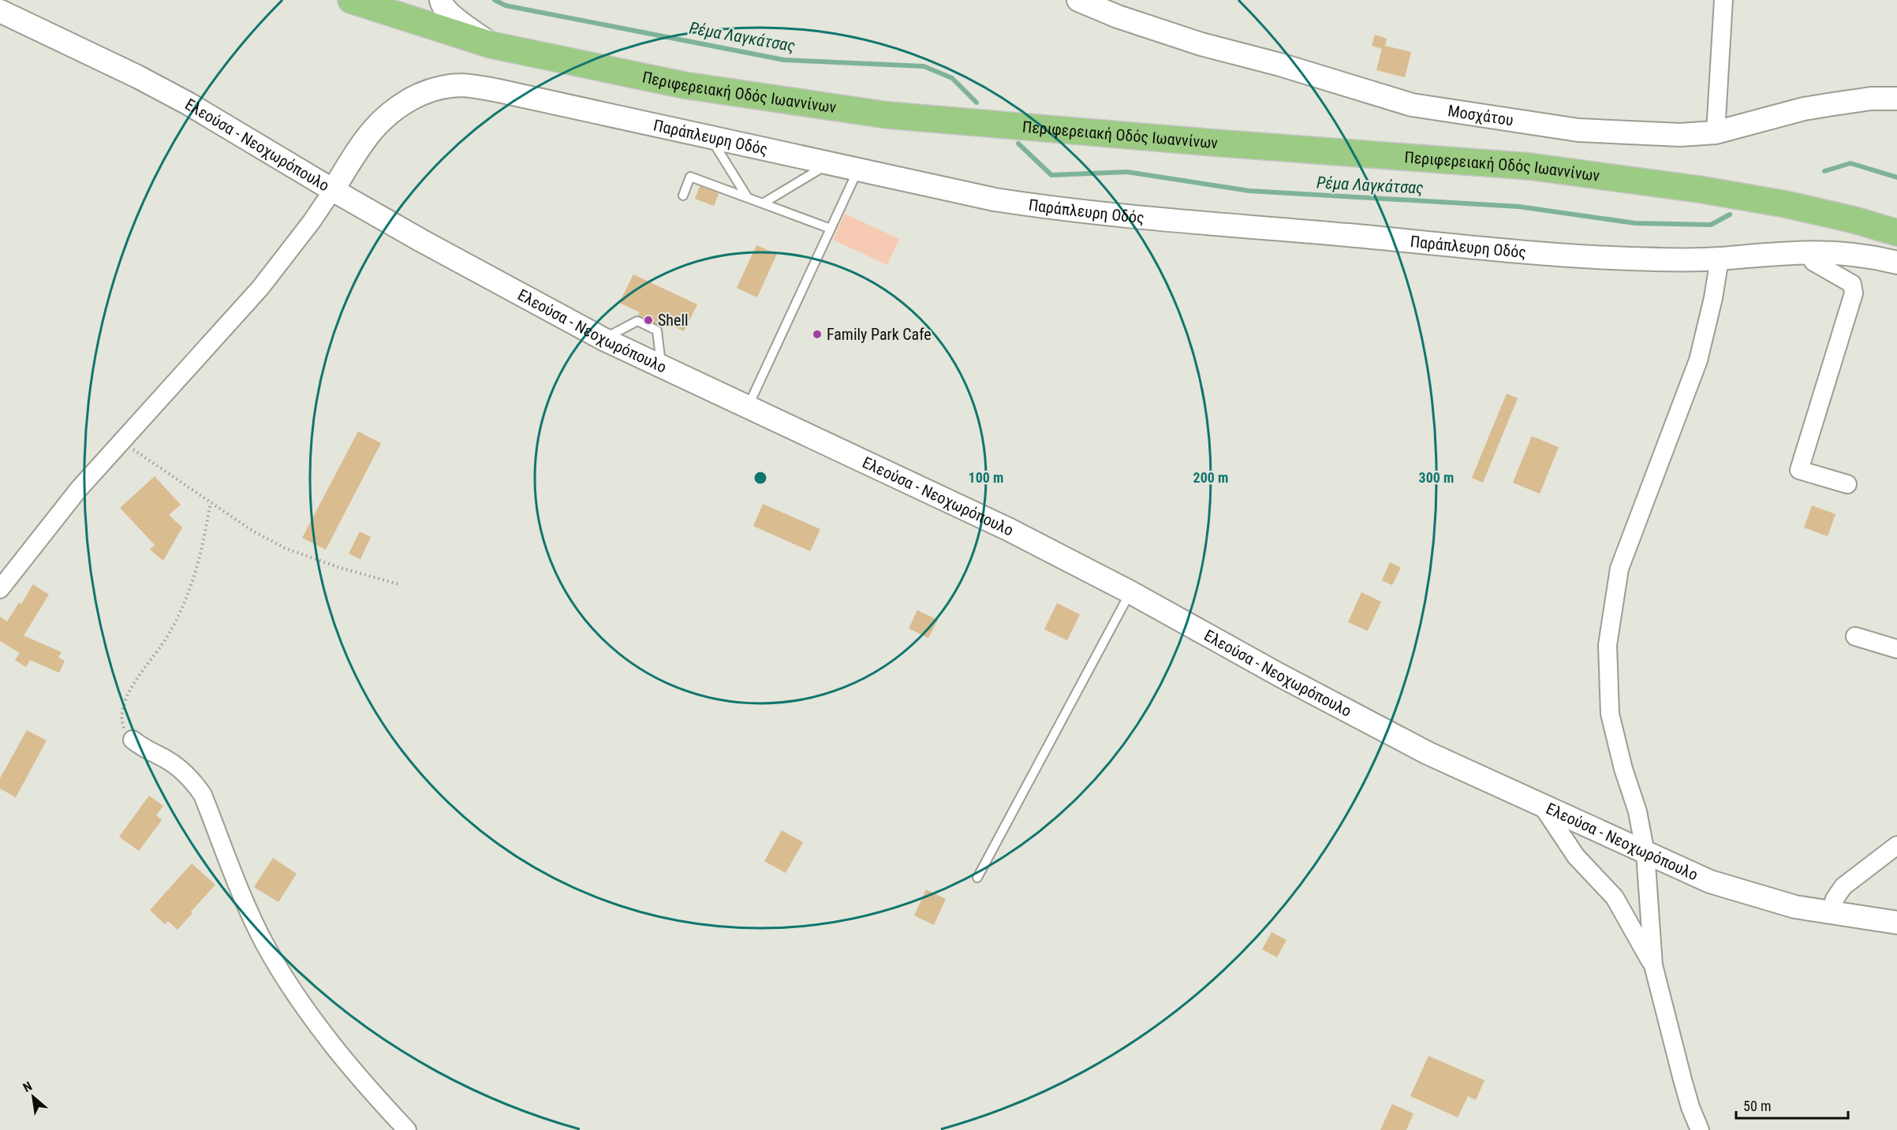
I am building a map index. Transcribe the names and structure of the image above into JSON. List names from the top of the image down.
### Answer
{
  "streets": {
    "highway": ["Περιφερειακή Οδός Ιωαννίνων"],
    "street": ["Μοσχάτου", "Παράπλευρη Οδός", "Ελεούσα - Νεοχωρόπουλο"]
  },
  "crossings": [
    ["Παράπλευρη Οδός", "Ελεούσα - Νεοχωρόπουλο"]
  ],
  "water": ["Ρέμα Λαγκάτσας"],
  "places": ["Shell", "Family Park Cafe"],
  "scale_bar": "50 m",
  "north": "top left",
  "rings": ["100 m", "200 m", "300 m"]
}
